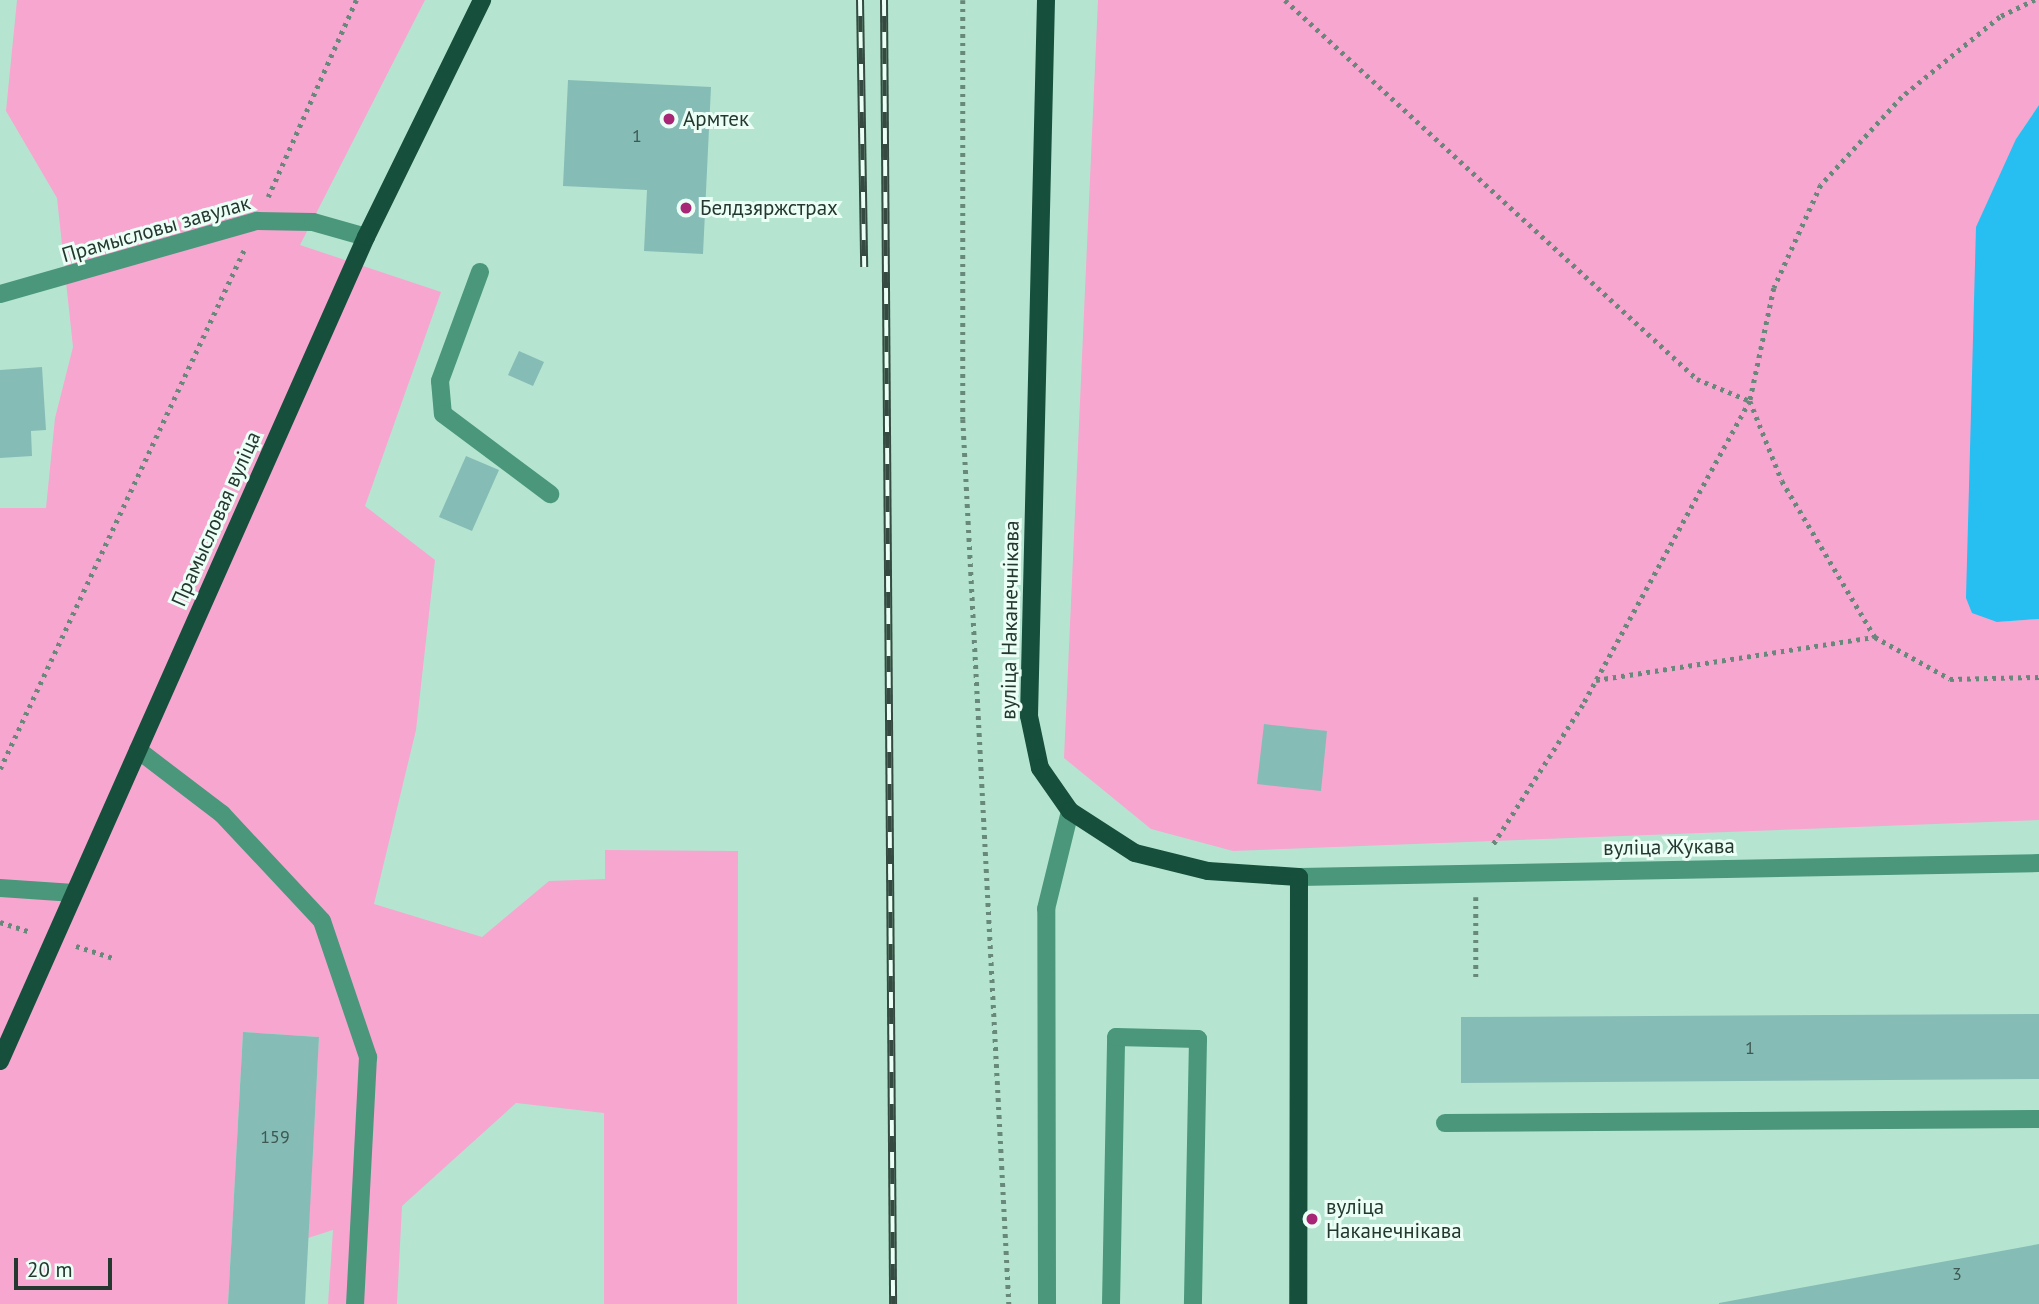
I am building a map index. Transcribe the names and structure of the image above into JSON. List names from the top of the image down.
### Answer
{
  "streets": {
    "main road": ["Прамысловая вуліца", "вуліца Наканечнікава"],
    "street": ["Прамысловы завулак", "вуліца Жукава"]
  },
  "crossings": [
    ["Прамысловы завулак", "Прамысловая вуліца"],
    ["вуліца Наканечнікава", "вуліца Жукава"]
  ],
  "places": ["Армтек", "Белдзяржстрах", "вуліца Наканечнікава"],
  "house_numbers": [
    "1",
    "1",
    "159",
    "3"
  ],
  "scale_bar": "20 m"
}
